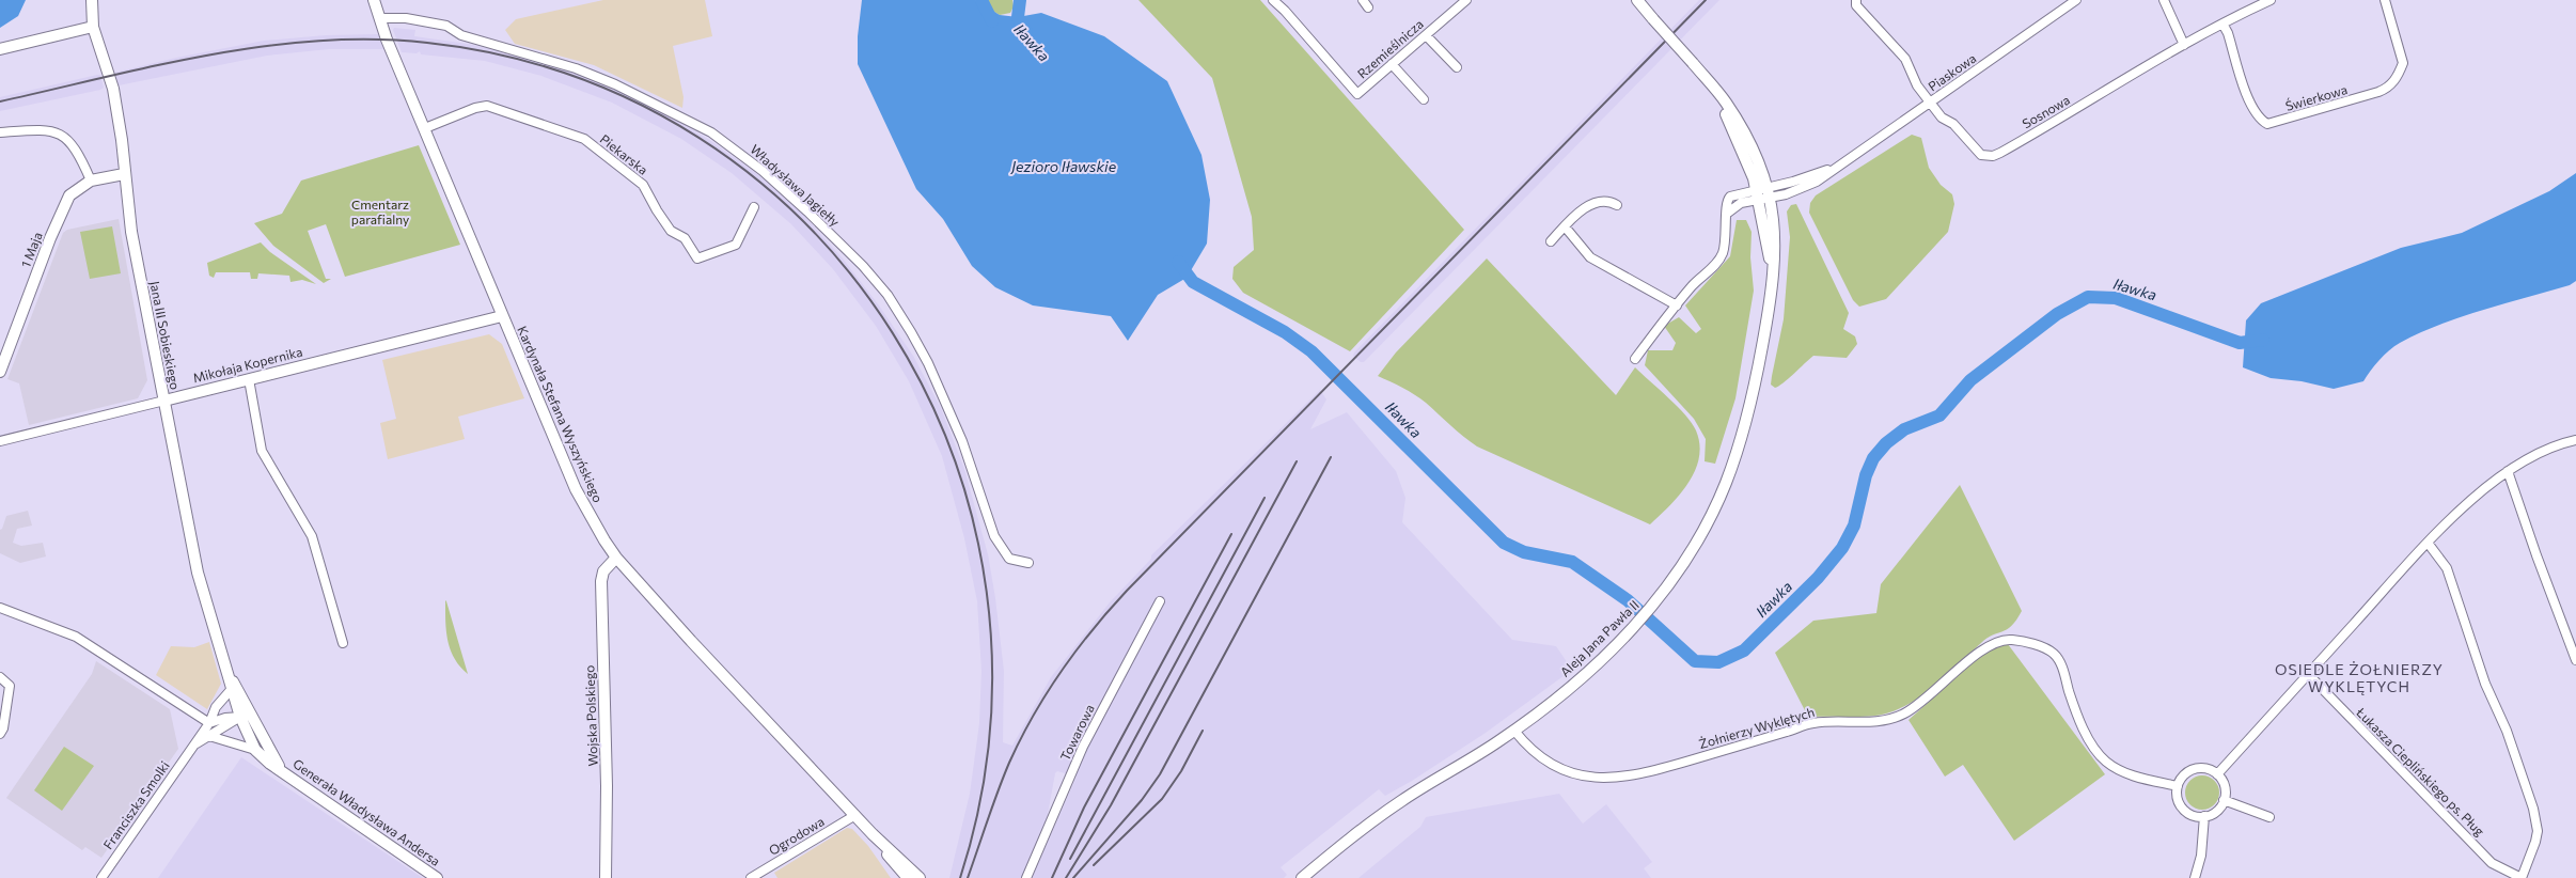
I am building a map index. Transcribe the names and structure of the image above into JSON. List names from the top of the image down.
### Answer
{
  "streets": {
    "street": [
      "Rzemieślnicza",
      "Piaskowa",
      "Świerkowa",
      "Sosnowa",
      "Piekarska",
      "Władysława Jagiełły",
      "1 Maja",
      "Jana III Sobieskiego",
      "Mikołaja Kopernika",
      "Kardynała Stefana Wyszyńskiego",
      "Aleja Jana Pawła II",
      "Wojska Polskiego",
      "Żołnierzy Wyklętych",
      "Towarowa",
      "Łukasza Cieplińskiego ps. Pług",
      "Franciszka Smolki",
      "Generała Władysława Andersa",
      "Ogrodowa"
    ]
  },
  "crossings": [
    ["Piaskowa", "Sosnowa"],
    ["Piaskowa", "Aleja Jana Pawła II"],
    ["Świerkowa", "Sosnowa"],
    ["Piekarska", "Kardynała Stefana Wyszyńskiego"],
    ["Władysława Jagiełły", "Kardynała Stefana Wyszyńskiego"],
    ["1 Maja", "Jana III Sobieskiego"],
    ["Jana III Sobieskiego", "Mikołaja Kopernika"],
    ["Jana III Sobieskiego", "Franciszka Smolki"],
    ["Jana III Sobieskiego", "Generała Władysława Andersa"],
    ["Mikołaja Kopernika", "Kardynała Stefana Wyszyńskiego"],
    ["Kardynała Stefana Wyszyńskiego", "Wojska Polskiego"],
    ["Kardynała Stefana Wyszyńskiego", "Ogrodowa"],
    ["Aleja Jana Pawła II", "Żołnierzy Wyklętych"],
    ["Franciszka Smolki", "Generała Władysława Andersa"]
  ],
  "districts": ["OSIEDLE ŻOŁNIERZY WYKLĘTYCH"],
  "water": ["Iławka", "Jezioro Iławskie"],
  "parks": ["Cmentarz parafialny"]
}
